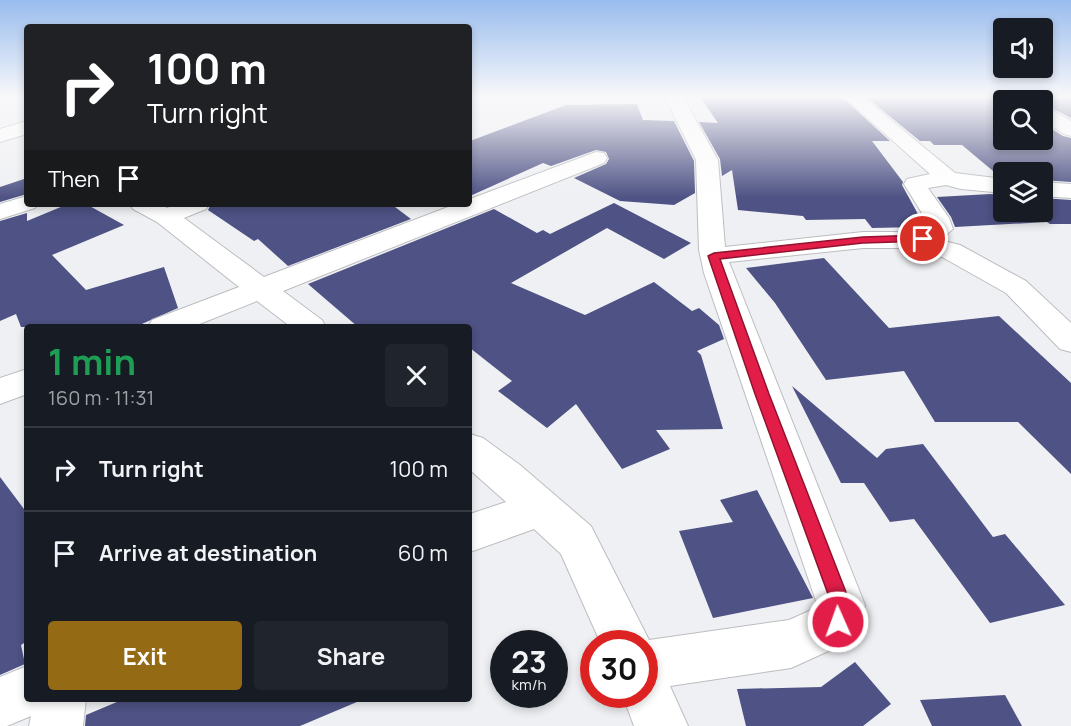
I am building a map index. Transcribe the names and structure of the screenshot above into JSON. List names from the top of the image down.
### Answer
{
  "page": {
    "turn": ["100 m", "Turn right"],
    "then": "Then",
    "heading": ["1 min", "160 m · 11:31"],
    "list": [
      {
        "name": "Turn right",
        "value": "100 m"
      },
      {
        "name": "Arrive at destination",
        "value": "60 m"
      }
    ],
    "buttons": ["Exit", "Share"],
    "speed": "23 km/h",
    "limit": "30"
  }
}
